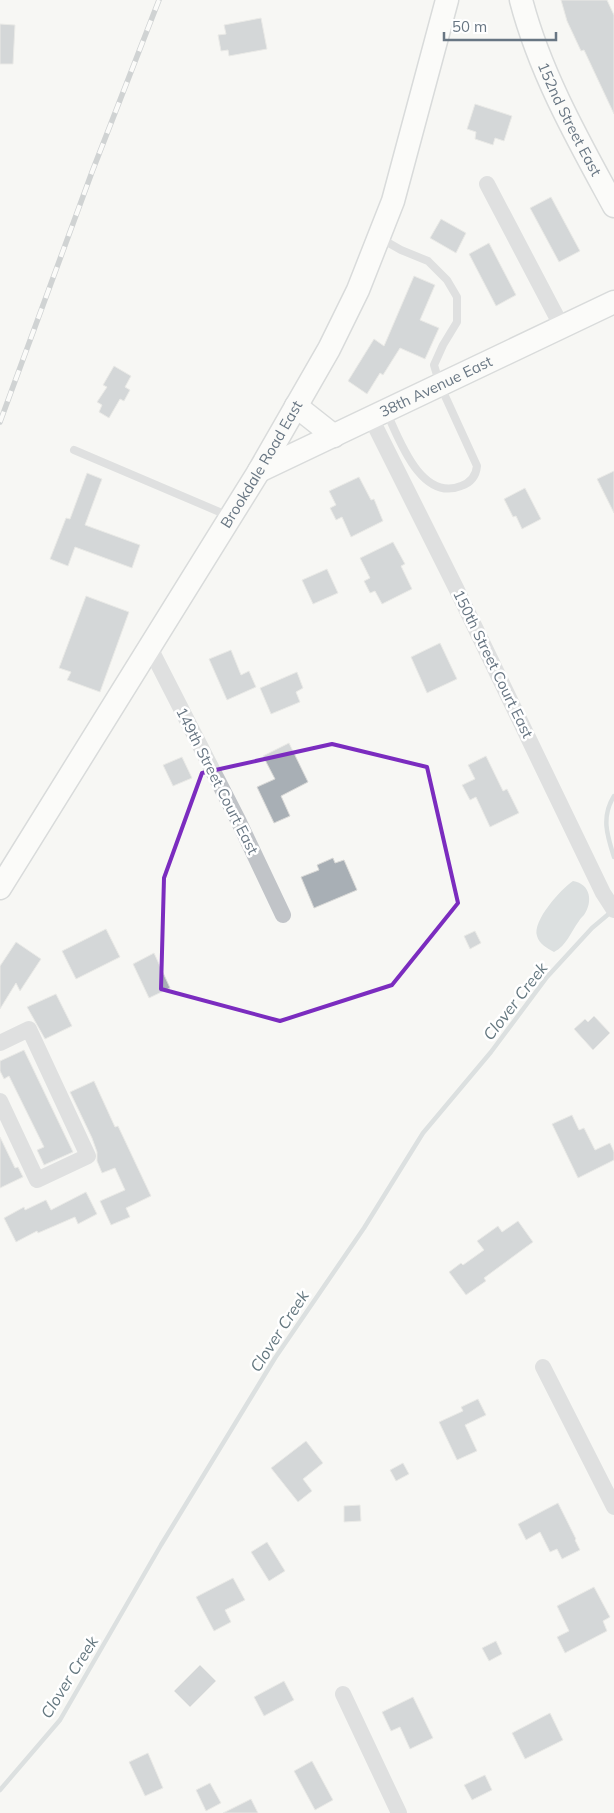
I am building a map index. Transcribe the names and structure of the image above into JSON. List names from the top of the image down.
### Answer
{
  "streets": {
    "main road": ["152nd Street East", "38th Avenue East", "Brookdale Road East"],
    "street": ["150th Street Court East", "149th Street Court East"]
  },
  "crossings": [
    ["38th Avenue East", "Brookdale Road East"],
    ["38th Avenue East", "150th Street Court East"],
    ["Brookdale Road East", "149th Street Court East"]
  ],
  "water": ["Clover Creek"],
  "scale_bar": "50 m"
}
